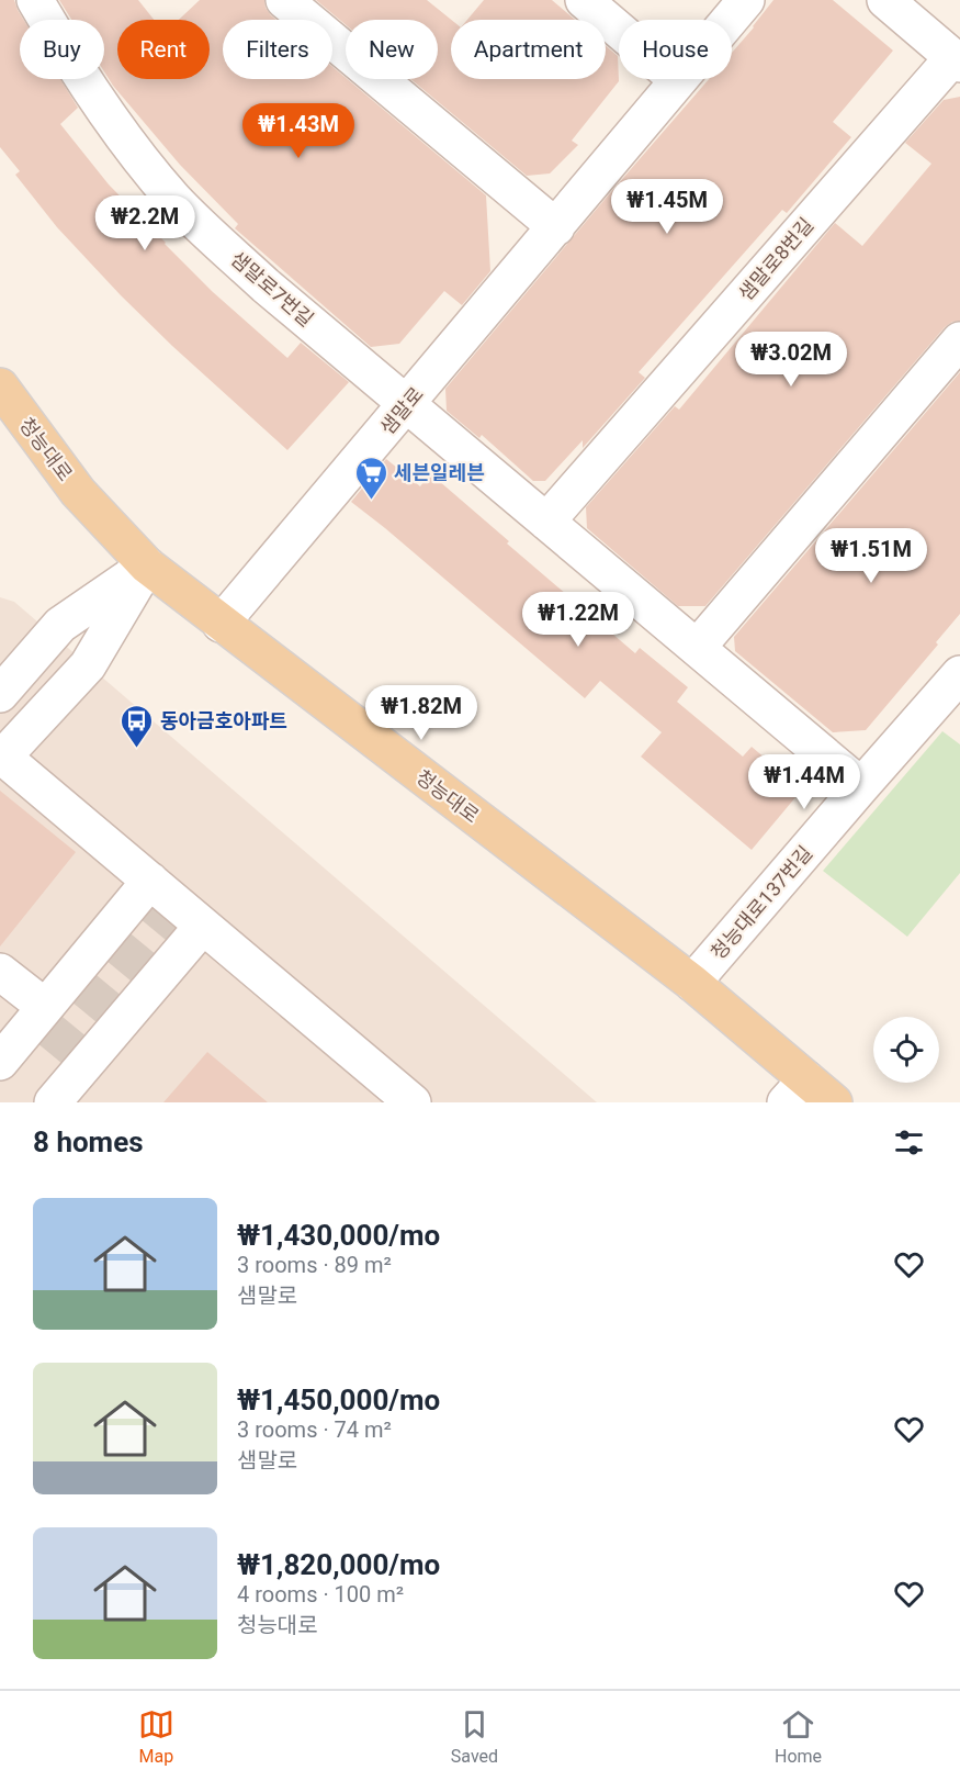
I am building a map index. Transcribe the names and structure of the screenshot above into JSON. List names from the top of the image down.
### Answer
{
  "streets": {
    "main road": ["청능대로"],
    "street": [
      "샘말로8번길",
      "샘말로7번길",
      "샘말로",
      "청능대로137번길"
    ]
  },
  "crossings": [
    ["샘말로7번길", "샘말로"],
    ["샘말로", "청능대로"],
    ["청능대로", "청능대로137번길"]
  ],
  "places": {
    "supermarket": ["세븐일레븐"],
    "bus stop": ["동아금호아파트"]
  },
  "page": {
    "chip": [
      "Buy",
      "Rent",
      "Filters",
      "New",
      "Apartment",
      "House"
    ],
    "price": [
      "₩1.43M",
      "₩1.45M",
      "₩2.2M",
      "₩3.02M",
      "₩1.51M",
      "₩1.22M",
      "₩1.82M",
      "₩1.44M"
    ],
    "heading": "8 homes",
    "list": [
      {
        "name": "₩1,430,000/mo",
        "note": "3 rooms · 89 m² · 샘말로"
      },
      {
        "name": "₩1,450,000/mo",
        "note": "3 rooms · 74 m² · 샘말로"
      },
      {
        "name": "₩1,820,000/mo",
        "note": "4 rooms · 100 m² · 청능대로"
      }
    ],
    "tabs": ["Map", "Saved", "Home"]
  }
}
